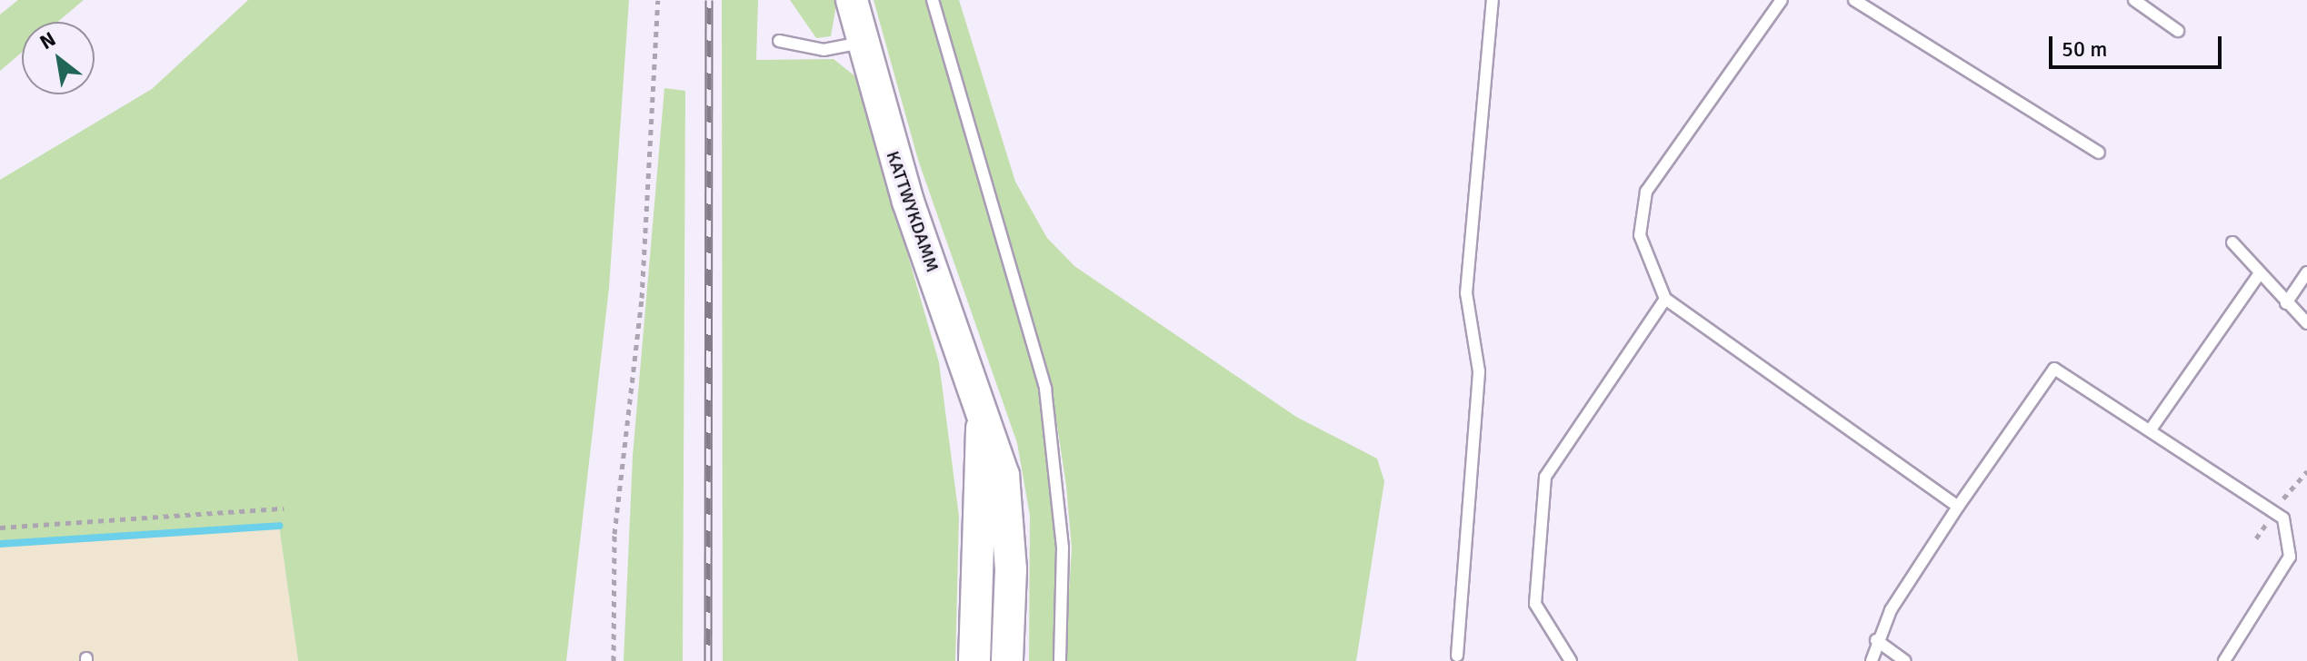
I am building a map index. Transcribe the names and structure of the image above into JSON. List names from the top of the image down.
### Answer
{
  "streets": {
    "main road": ["KATTWYKDAMM"]
  },
  "scale_bar": "50 m",
  "north": "top left"
}
